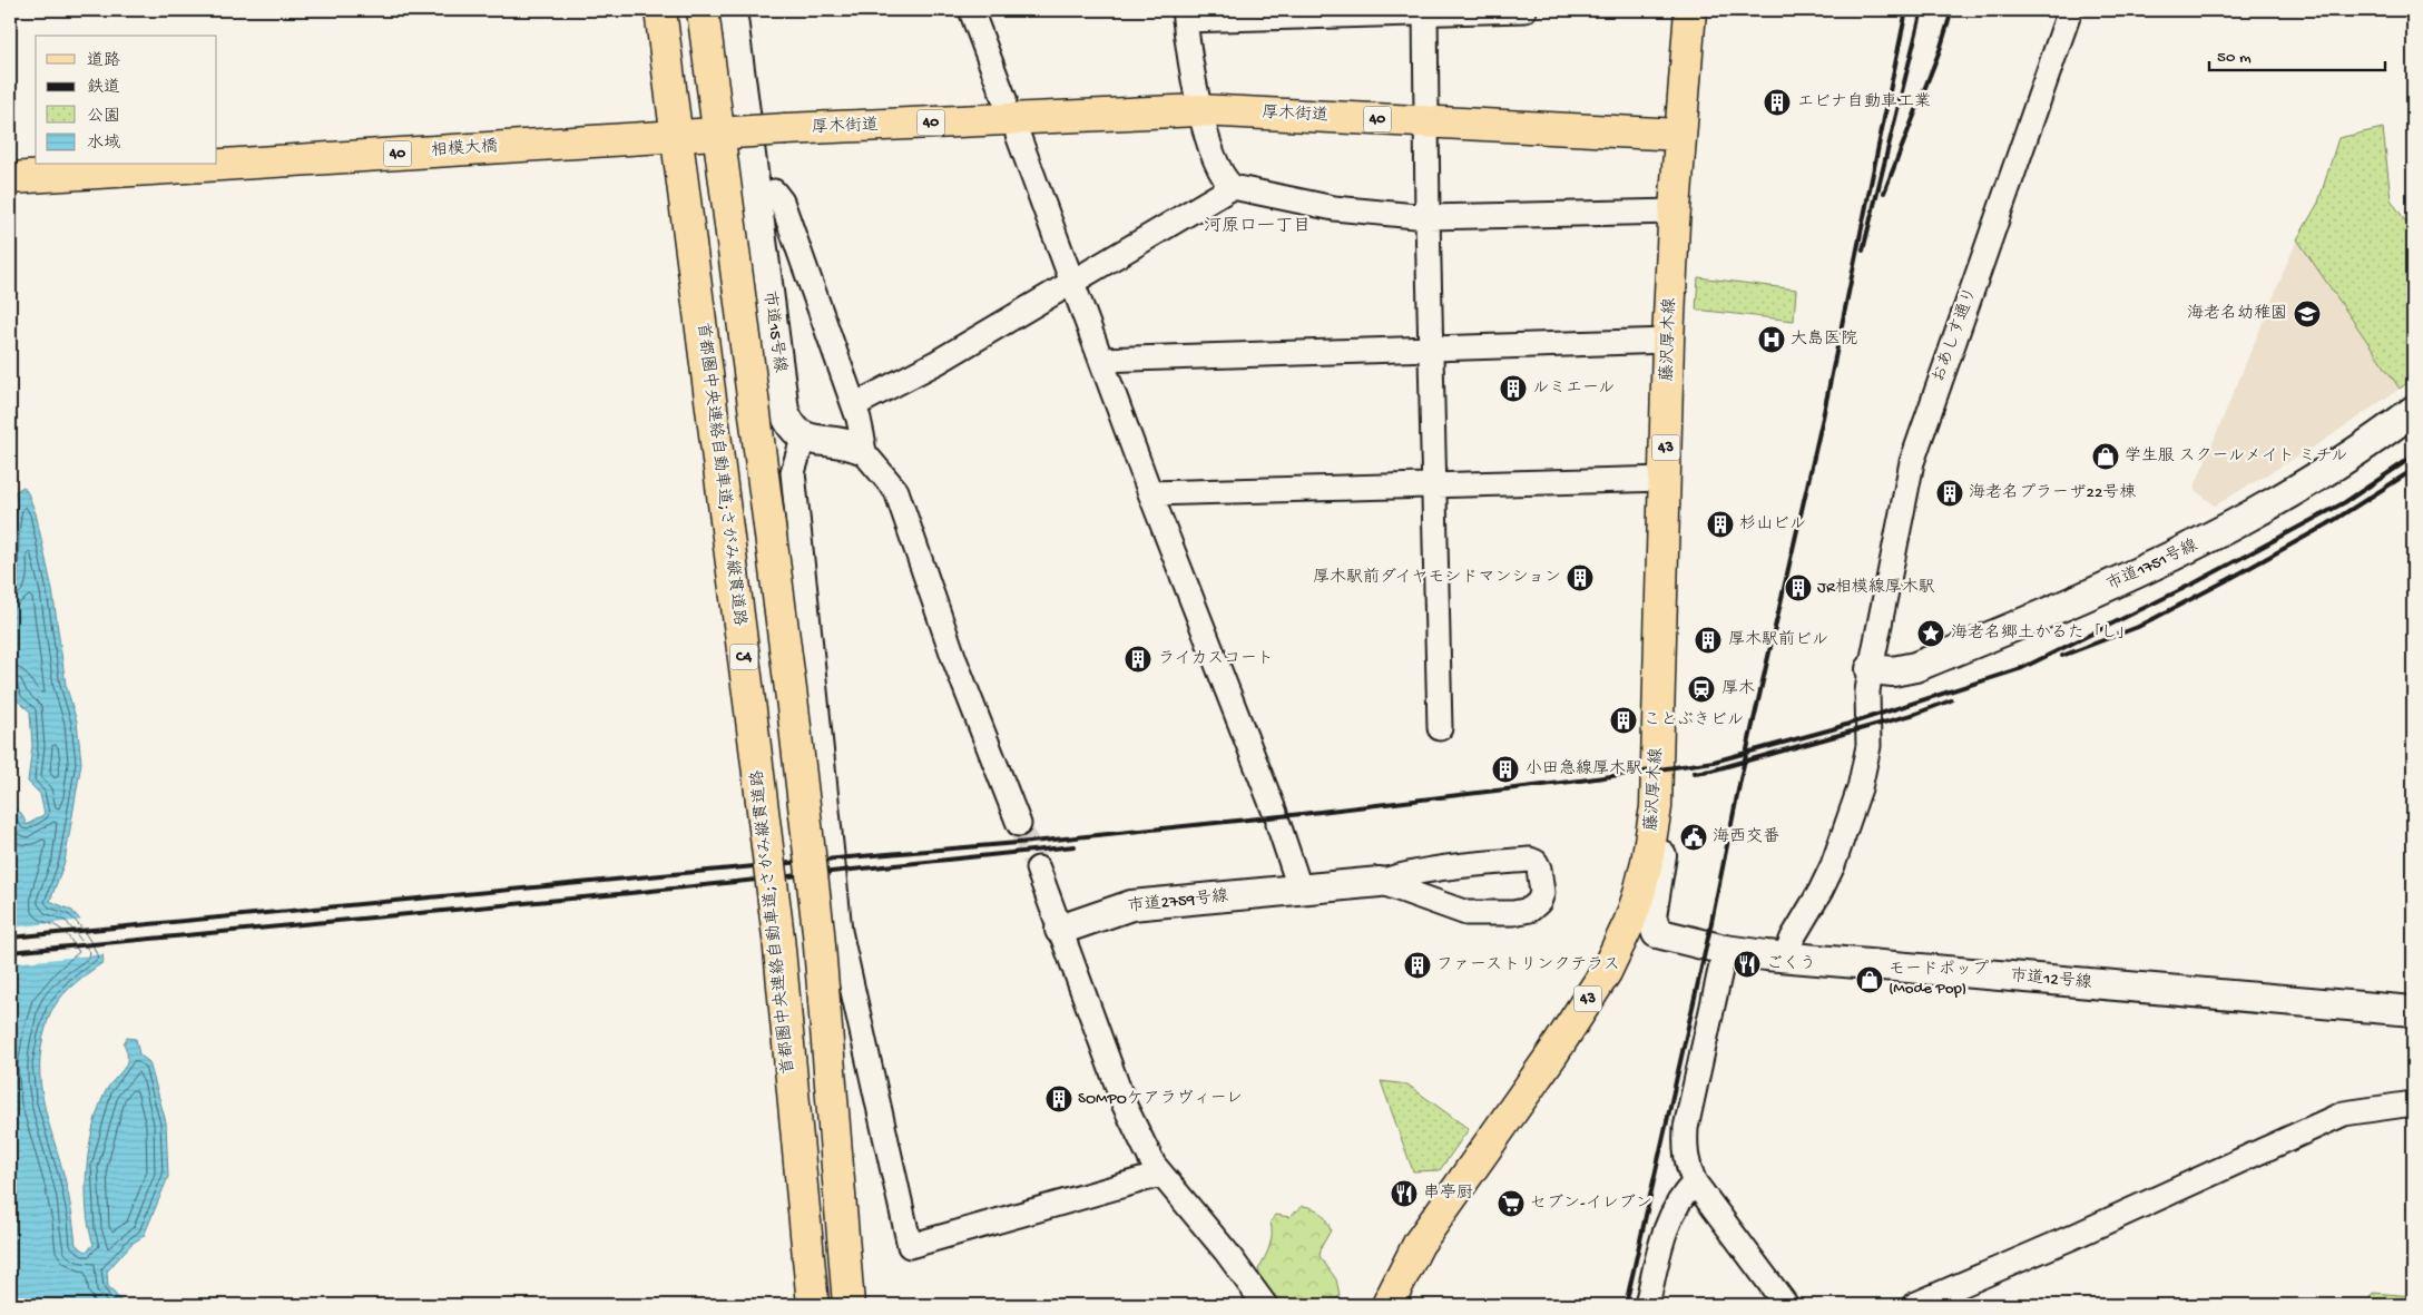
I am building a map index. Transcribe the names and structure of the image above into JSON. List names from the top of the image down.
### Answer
{
  "streets": {
    "main road": [
      "厚木街道",
      "40",
      "相模大橋",
      "藤沢厚木線",
      "43",
      "首都圏中央連絡自動車道;さがみ縦貫道路",
      "C4"
    ],
    "street": [
      "市道15号線",
      "おあしす通り",
      "市道1751号線",
      "市道2759号線",
      "市道12号線"
    ]
  },
  "crossings": [
    ["厚木街道", "相模大橋"],
    ["厚木街道", "藤沢厚木線"],
    ["おあしす通り", "市道1751号線"],
    ["おあしす通り", "市道12号線"]
  ],
  "districts": ["河原口一丁目"],
  "places": {
    "building": [
      "エビナ自動車工業",
      "ルミエール",
      "海老名プラーザ22号棟",
      "杉山ビル",
      "厚木駅前ダイヤモンドマンション",
      "JR相模線厚木駅",
      "厚木駅前ビル",
      "ライカスコート",
      "ことぶきビル",
      "小田急線厚木駅",
      "ファーストリンクテラス",
      "SOMPOケアラヴィーレ"
    ],
    "school or university": ["海老名幼稚園"],
    "hospital": ["大島医院"],
    "shop": ["学生服 スクールメイト ミチル", "モードポップ (Mode Pop)"],
    "place": ["海老名郷土かるた「し」"],
    "station": ["厚木"],
    "public building": ["海西交番"],
    "restaurant": ["ごくう", "串亭厨"],
    "supermarket": ["セブン-イレブン"]
  },
  "legend": [
    "道路",
    "鉄道",
    "公園",
    "水域"
  ],
  "scale_bar": "50 m"
}
